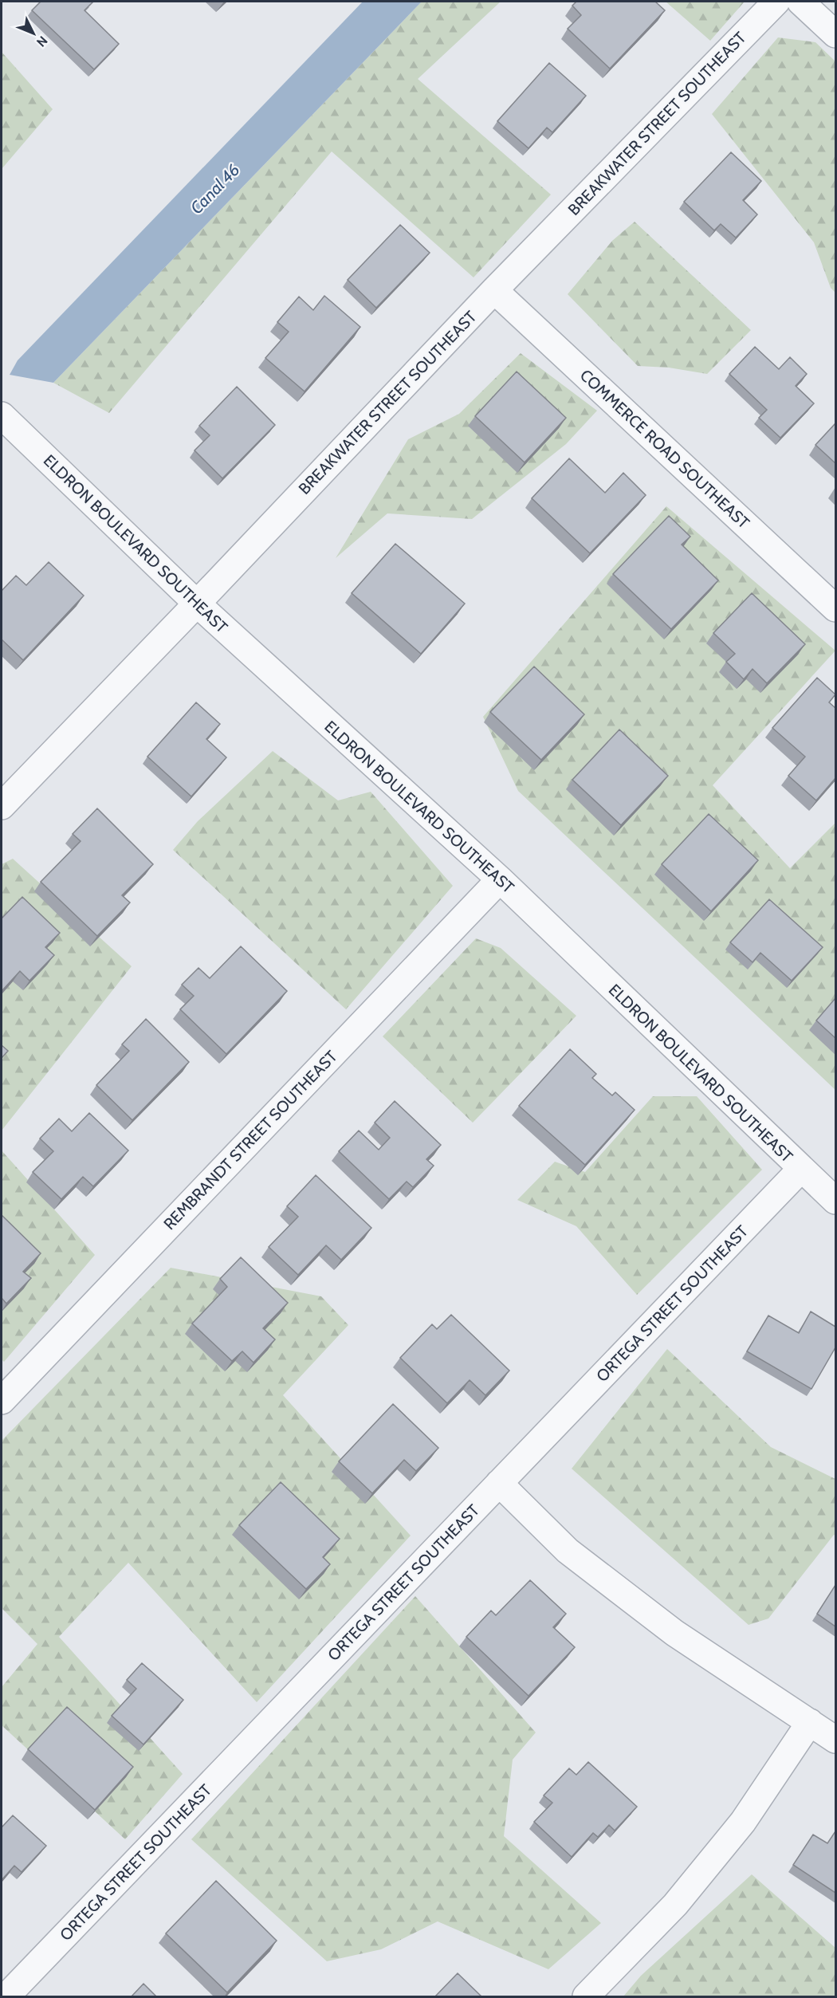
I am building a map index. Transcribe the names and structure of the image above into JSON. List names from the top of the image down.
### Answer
{
  "streets": {
    "street": [
      "BREAKWATER STREET SOUTHEAST",
      "COMMERCE ROAD SOUTHEAST",
      "ELDRON BOULEVARD SOUTHEAST",
      "REMBRANDT STREET SOUTHEAST",
      "ORTEGA STREET SOUTHEAST"
    ]
  },
  "crossings": [
    ["BREAKWATER STREET SOUTHEAST", "COMMERCE ROAD SOUTHEAST"],
    ["BREAKWATER STREET SOUTHEAST", "ELDRON BOULEVARD SOUTHEAST"],
    ["ELDRON BOULEVARD SOUTHEAST", "REMBRANDT STREET SOUTHEAST"],
    ["ELDRON BOULEVARD SOUTHEAST", "ORTEGA STREET SOUTHEAST"]
  ],
  "water": ["Canal 46"],
  "north": "bottom right"
}
